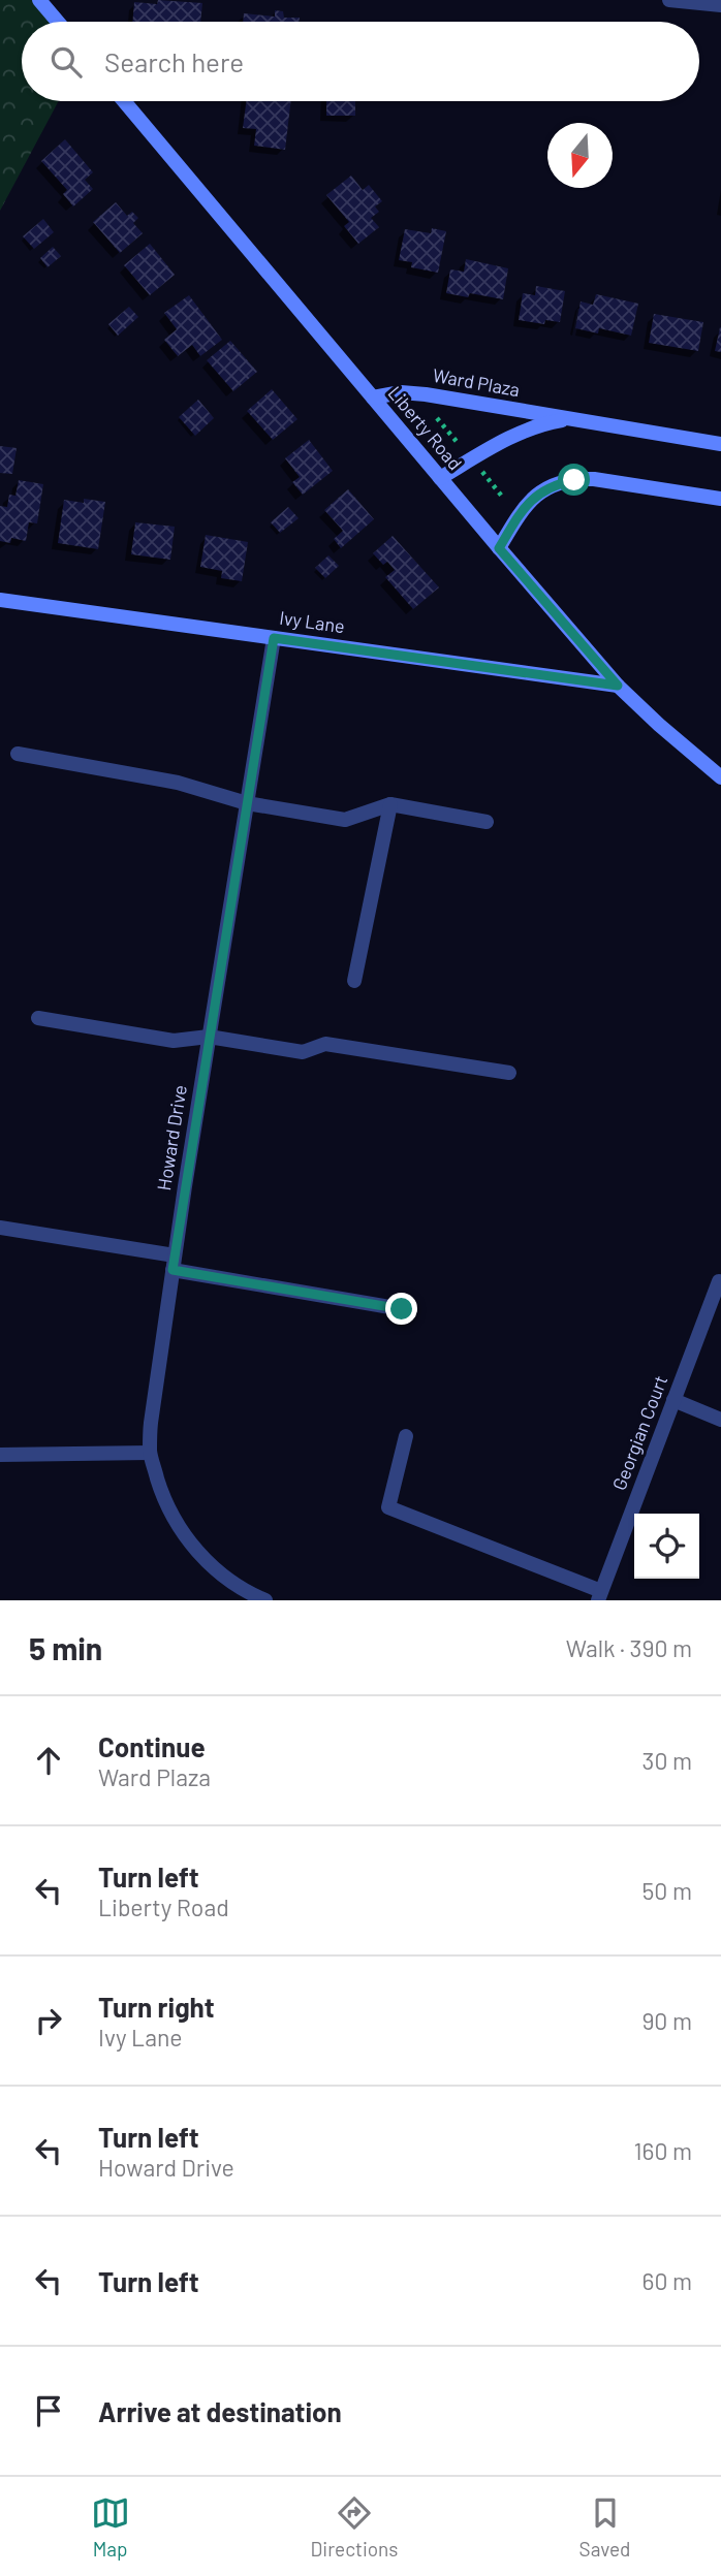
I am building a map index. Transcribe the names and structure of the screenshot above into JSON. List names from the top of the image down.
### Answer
{
  "streets": {
    "street": [
      "Ward Plaza",
      "Liberty Road",
      "Ivy Lane",
      "Howard Drive",
      "Georgian Court"
    ]
  },
  "crossings": [
    ["Ward Plaza", "Liberty Road"],
    ["Liberty Road", "Ivy Lane"],
    ["Ivy Lane", "Howard Drive"]
  ],
  "north": "bottom",
  "page": {
    "search": "Search here",
    "heading": ["5 min", "Walk · 390 m"],
    "list": [
      ["Continue", "Ward Plaza", "30 m"],
      ["Turn left", "Liberty Road", "50 m"],
      ["Turn right", "Ivy Lane", "90 m"],
      ["Turn left", "Howard Drive", "160 m"],
      ["Turn left", "60 m"],
      "Arrive at destination"
    ],
    "nav": ["Map", "Directions", "Saved"]
  }
}
